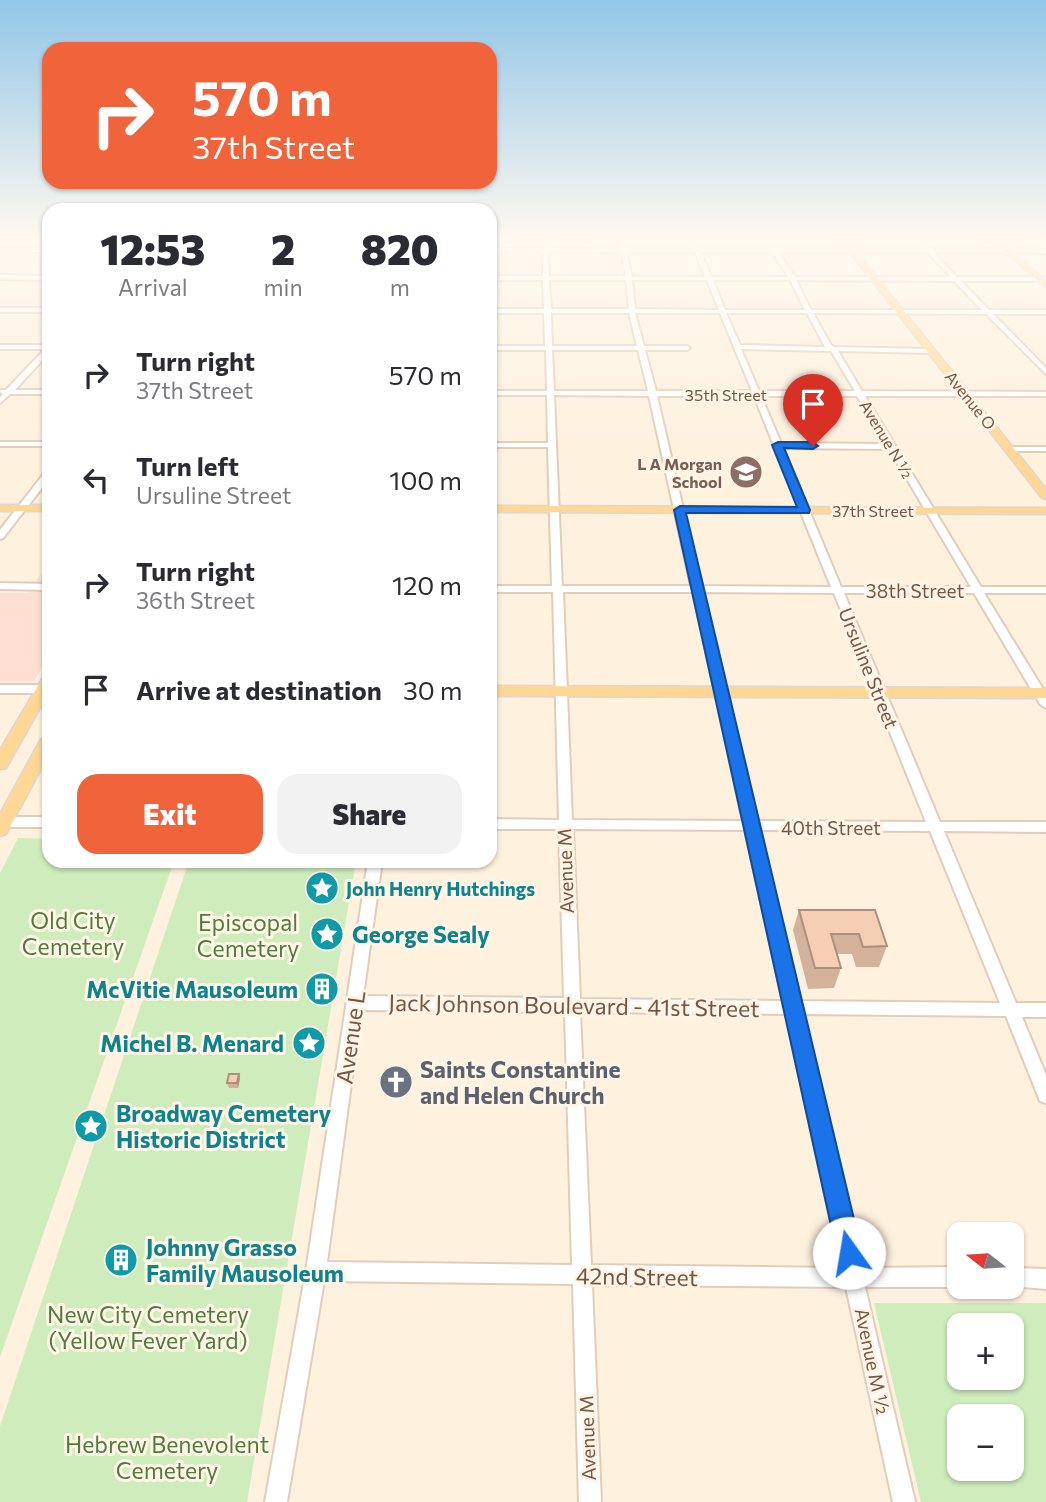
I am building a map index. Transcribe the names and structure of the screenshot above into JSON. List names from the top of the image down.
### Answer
{
  "streets": {
    "main road": ["Avenue O", "37th Street"],
    "street": [
      "35th Street",
      "Avenue N ½",
      "38th Street",
      "Ursuline Street",
      "40th Street",
      "Avenue M",
      "Jack Johnson Boulevard - 41st Street",
      "Avenue L",
      "42nd Street",
      "Avenue M ½"
    ]
  },
  "crossings": [
    ["35th Street", "Avenue O"],
    ["35th Street", "Avenue N ½"],
    ["35th Street", "Ursuline Street"],
    ["35th Street", "Avenue M"],
    ["35th Street", "Avenue M ½"],
    ["Avenue N ½", "37th Street"],
    ["Avenue N ½", "38th Street"],
    ["37th Street", "Ursuline Street"],
    ["37th Street", "Avenue M"],
    ["37th Street", "Avenue M ½"],
    ["38th Street", "Ursuline Street"],
    ["38th Street", "Avenue M"],
    ["38th Street", "Avenue M ½"],
    ["Ursuline Street", "40th Street"],
    ["Ursuline Street", "Jack Johnson Boulevard - 41st Street"],
    ["40th Street", "Avenue M"],
    ["40th Street", "Avenue M ½"],
    ["Avenue M", "Jack Johnson Boulevard - 41st Street"],
    ["Avenue M", "42nd Street"],
    ["Jack Johnson Boulevard - 41st Street", "Avenue L"],
    ["Jack Johnson Boulevard - 41st Street", "Avenue M ½"],
    ["Avenue L", "42nd Street"],
    ["42nd Street", "Avenue M ½"]
  ],
  "parks": [
    "Old City Cemetery",
    "Episcopal Cemetery",
    "New City Cemetery (Yellow Fever Yard)",
    "Hebrew Benevolent Cemetery"
  ],
  "places": {
    "school or university": ["L A Morgan School"],
    "place": [
      "John Henry Hutchings",
      "George Sealy",
      "Michel B. Menard",
      "Broadway Cemetery Historic District"
    ],
    "building": ["McVitie Mausoleum", "Johnny Grasso Family Mausoleum"],
    "church": ["Saints Constantine and Helen Church"]
  },
  "north": "left",
  "page": {
    "turn": ["570 m", "37th Street"],
    "eta": [
      "12:53",
      "Arrival",
      "2",
      "min",
      "820",
      "m"
    ],
    "list": [
      {
        "name": "Turn right",
        "note": "37th Street",
        "value": "570 m"
      },
      {
        "name": "Turn left",
        "note": "Ursuline Street",
        "value": "100 m"
      },
      {
        "name": "Turn right",
        "note": "36th Street",
        "value": "120 m"
      },
      {
        "name": "Arrive at destination",
        "value": "30 m"
      }
    ],
    "buttons": ["Exit", "Share"],
    "map_buttons": ["+", "−"]
  }
}
